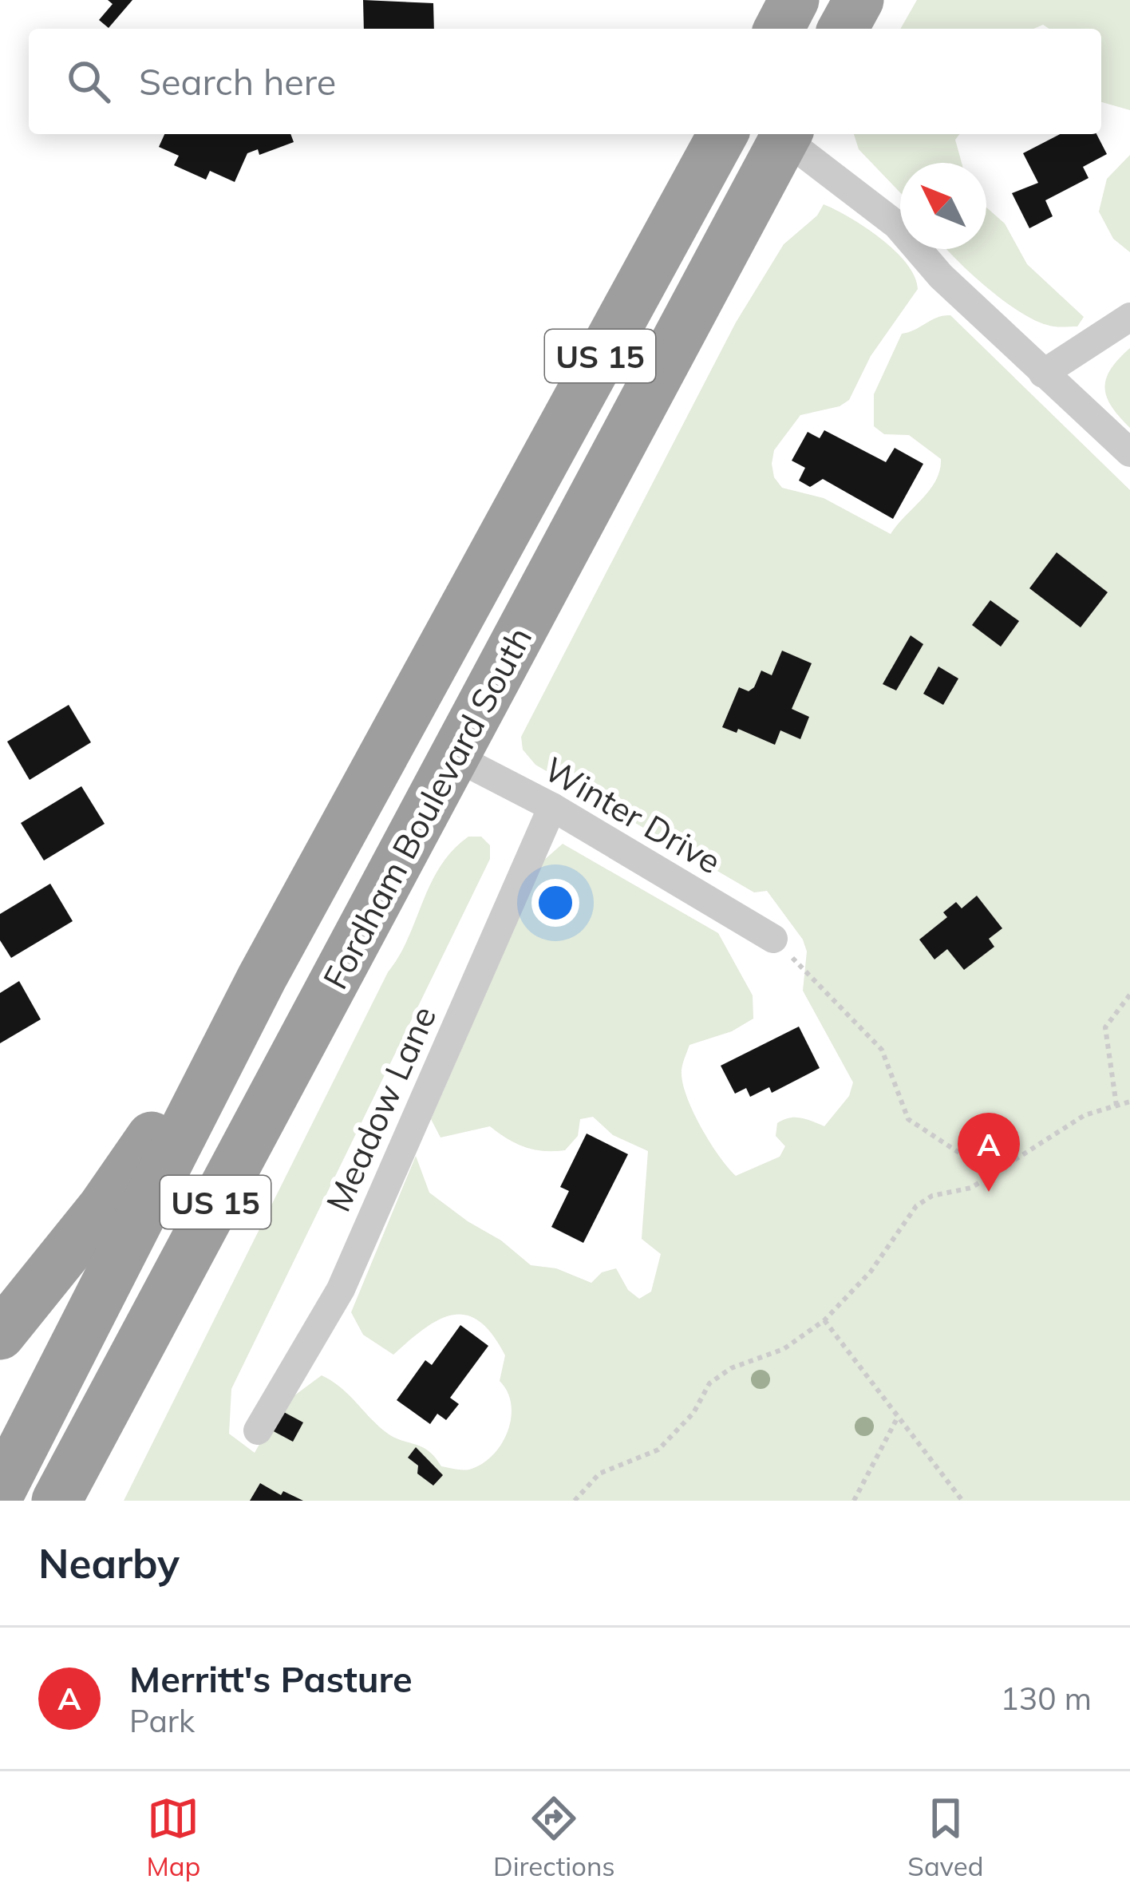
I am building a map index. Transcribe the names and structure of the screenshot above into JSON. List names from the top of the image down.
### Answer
{
  "streets": {
    "highway": ["US 15", "Fordham Boulevard South"],
    "street": ["Winter Drive", "Meadow Lane"]
  },
  "crossings": [
    ["US 15", "Fordham Boulevard South"],
    ["Fordham Boulevard South", "Winter Drive"],
    ["Winter Drive", "Meadow Lane"]
  ],
  "north": "top left",
  "page": {
    "search": "Search here",
    "pins": "A",
    "heading": "Nearby",
    "list": [
      {
        "mark": "A",
        "name": "Merritt's Pasture",
        "note": "Park",
        "value": "130 m"
      }
    ],
    "nav": ["Map", "Directions", "Saved"]
  }
}
